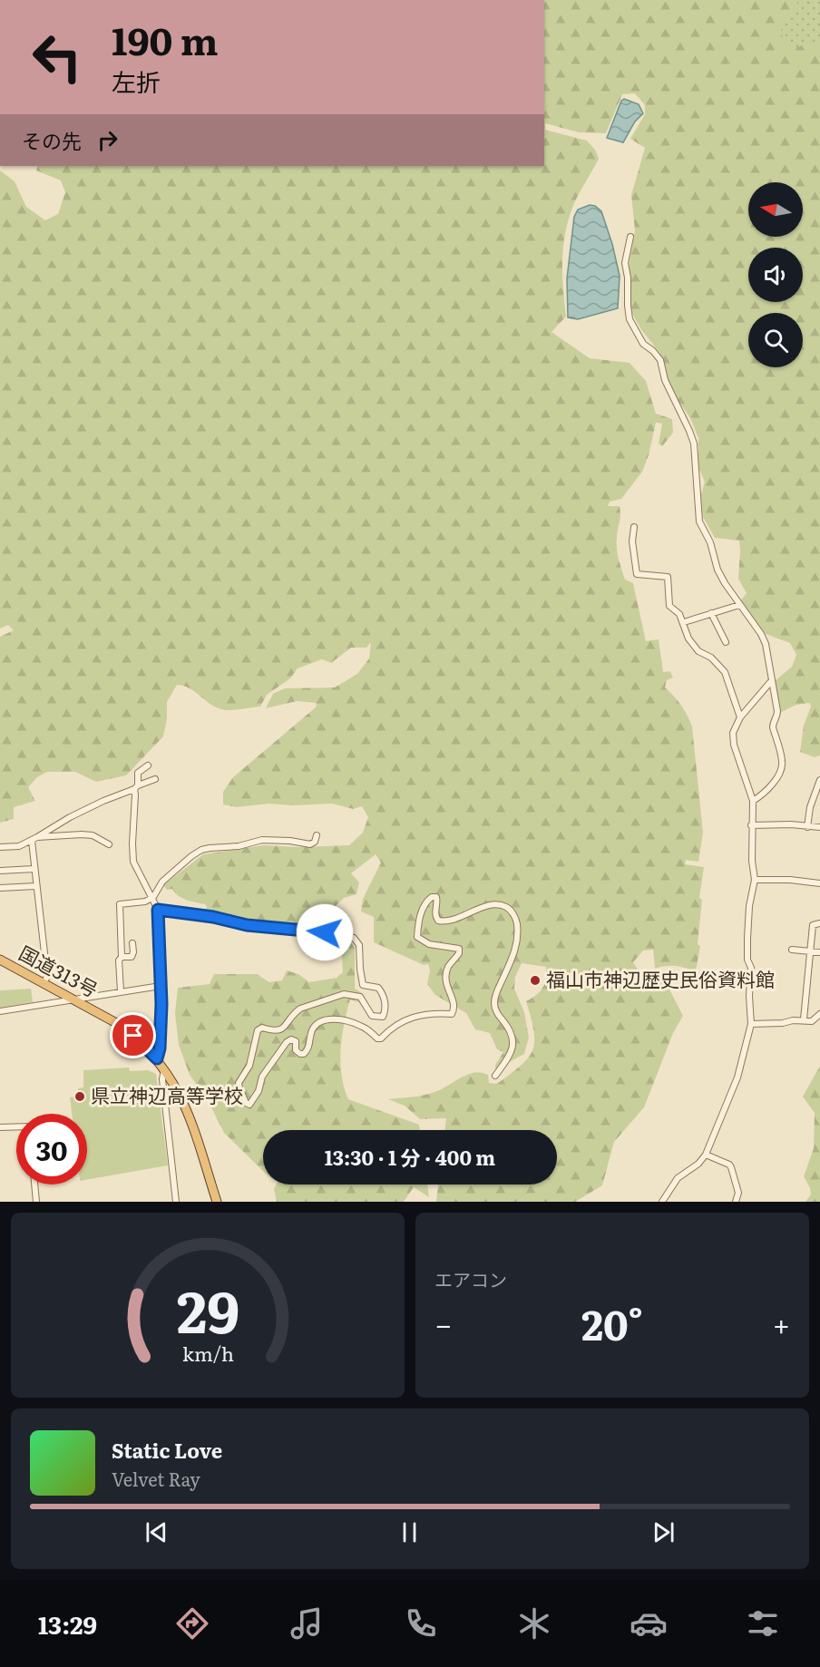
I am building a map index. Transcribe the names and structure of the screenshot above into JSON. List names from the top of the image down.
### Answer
{
  "streets": {
    "highway": ["国道313号"]
  },
  "places": ["福山市神辺歴史民俗資料館", "県立神辺高等学校"],
  "north": "left",
  "page": {
    "turn": ["190 m", "左折"],
    "then": "その先",
    "limit": "30",
    "trip": "13:30 · 1 分 · 400 m",
    "tile": "エアコン",
    "heat": ["−", "20°", "+"],
    "song": ["Static Love", "Velvet Ray"],
    "tabs": "13:29",
    "gauge": ["29", "km/h"]
  }
}
